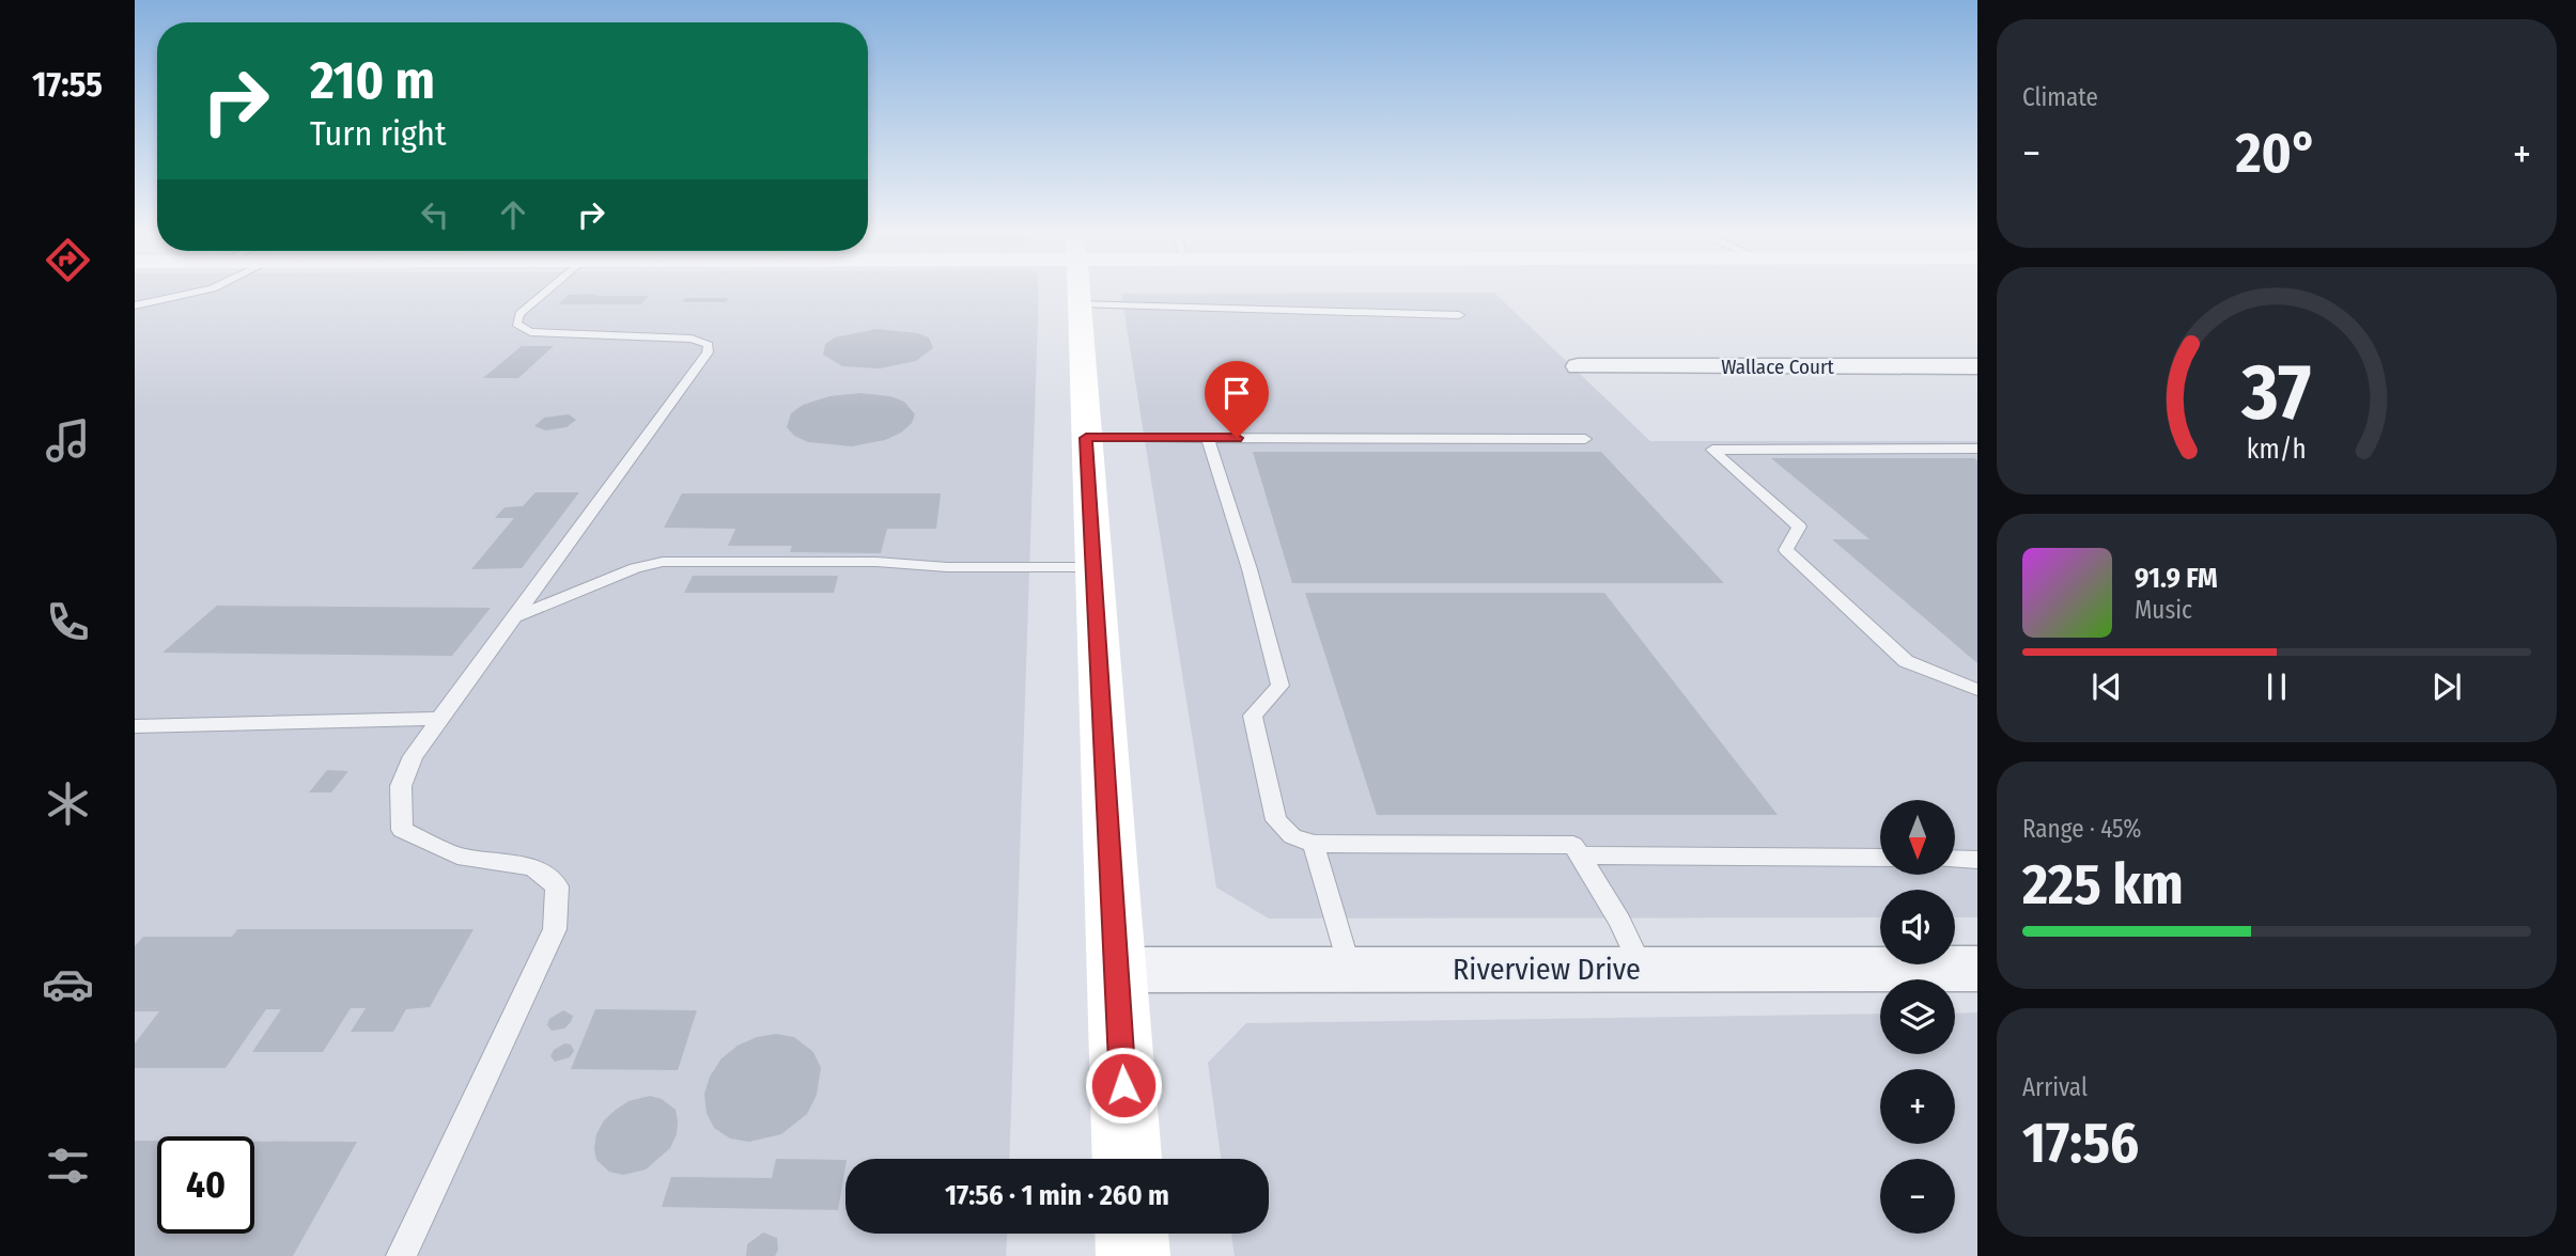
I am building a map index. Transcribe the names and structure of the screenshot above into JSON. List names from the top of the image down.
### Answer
{
  "streets": {
    "street": ["Wallace Court", "Riverview Drive"]
  },
  "north": "bottom",
  "page": {
    "tabs": "17:55",
    "tile": [
      "Climate",
      ["Range · 45%", "225 km"],
      ["Arrival", "17:56"]
    ],
    "turn": ["210 m", "Turn right"],
    "heat": ["−", "20°", "+"],
    "song": ["91.9 FM", "Music"],
    "map_buttons": ["+", "−"],
    "limit": "40",
    "trip": "17:56 · 1 min · 260 m",
    "gauge": ["37", "km/h"]
  }
}
